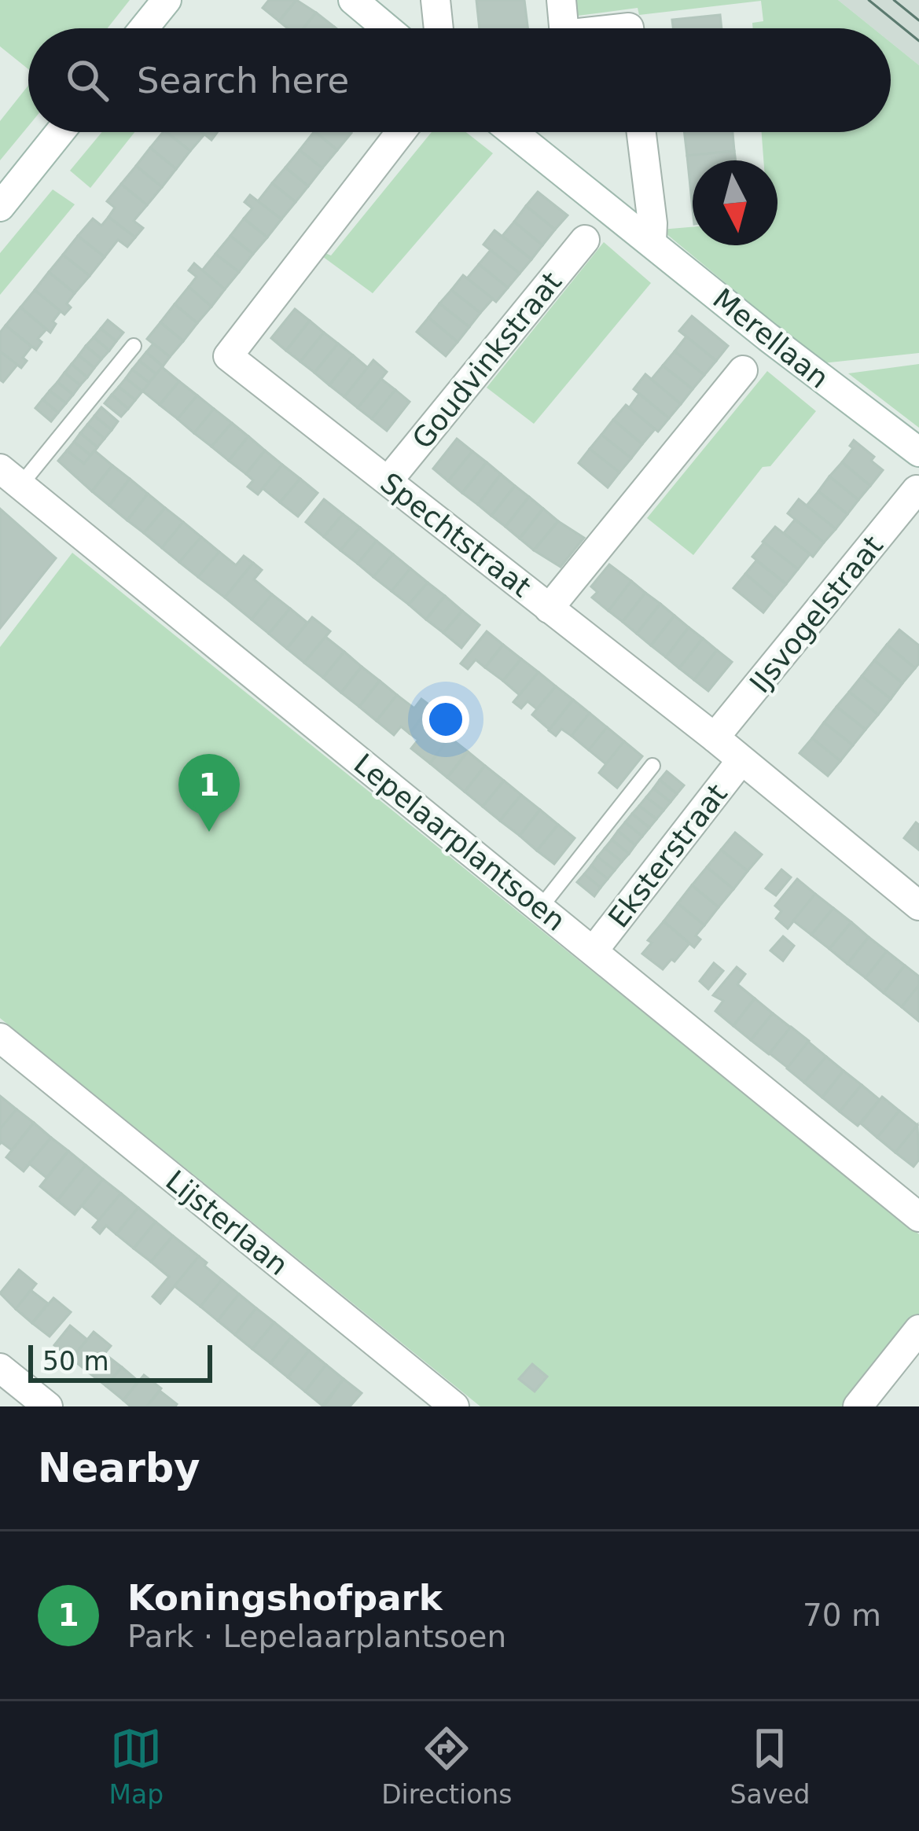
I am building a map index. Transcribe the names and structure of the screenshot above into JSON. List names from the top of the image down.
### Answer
{
  "streets": {
    "street": [
      "Merellaan",
      "Goudvinkstraat",
      "Spechtstraat",
      "IJsvogelstraat",
      "Lepelaarplantsoen",
      "Eksterstraat",
      "Lijsterlaan"
    ]
  },
  "crossings": [
    ["Merellaan", "IJsvogelstraat"],
    ["Goudvinkstraat", "Spechtstraat"],
    ["Spechtstraat", "IJsvogelstraat"],
    ["Spechtstraat", "Eksterstraat"],
    ["Lepelaarplantsoen", "Eksterstraat"]
  ],
  "scale_bar": "50 m",
  "north": "bottom",
  "page": {
    "search": "Search here",
    "pins": "1",
    "scale": "50 m",
    "heading": "Nearby",
    "list": [
      {
        "mark": "1",
        "name": "Koningshofpark",
        "note": "Park · Lepelaarplantsoen",
        "value": "70 m"
      }
    ],
    "nav": ["Map", "Directions", "Saved"]
  }
}
